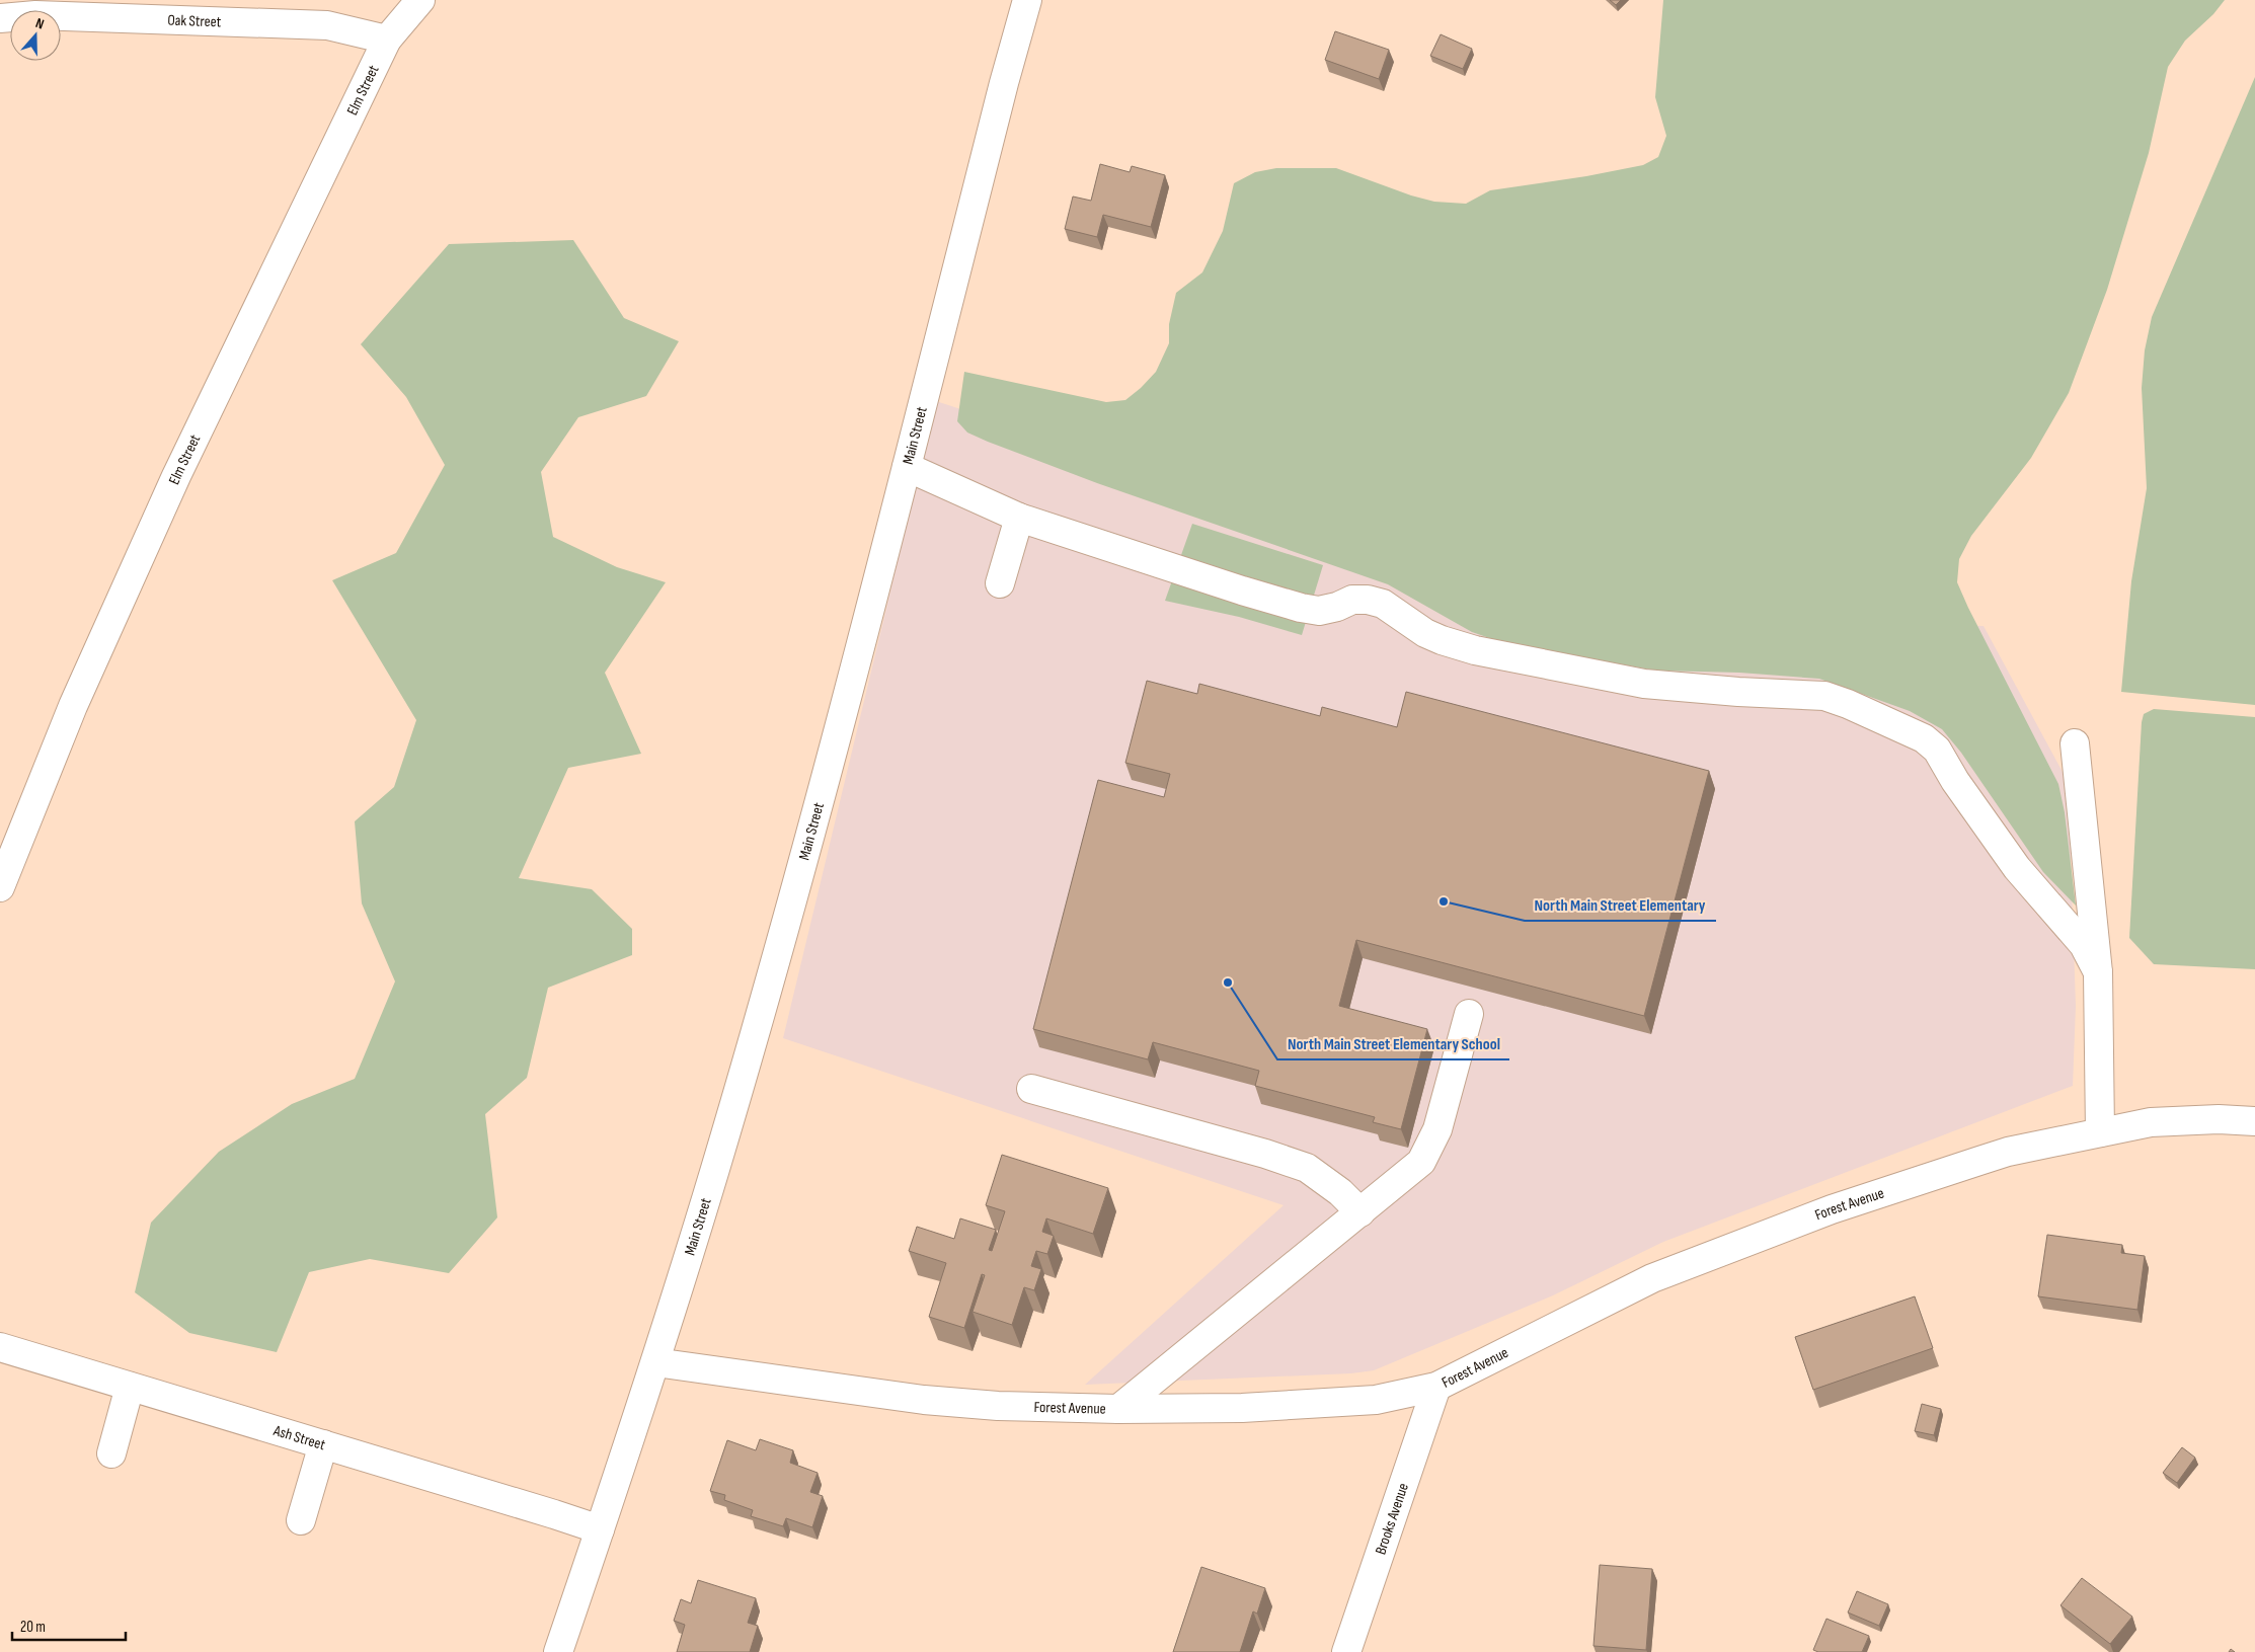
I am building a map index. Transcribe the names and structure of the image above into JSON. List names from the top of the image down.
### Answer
{
  "streets": {
    "street": [
      "Oak Street",
      "Elm Street",
      "Main Street",
      "Forest Avenue",
      "Ash Street",
      "Brooks Avenue"
    ]
  },
  "crossings": [
    ["Oak Street", "Elm Street"],
    ["Main Street", "Forest Avenue"],
    ["Main Street", "Ash Street"],
    ["Forest Avenue", "Brooks Avenue"]
  ],
  "places": ["North Main Street Elementary", "North Main Street Elementary School"],
  "scale_bar": "20 m",
  "north": "top"
}
